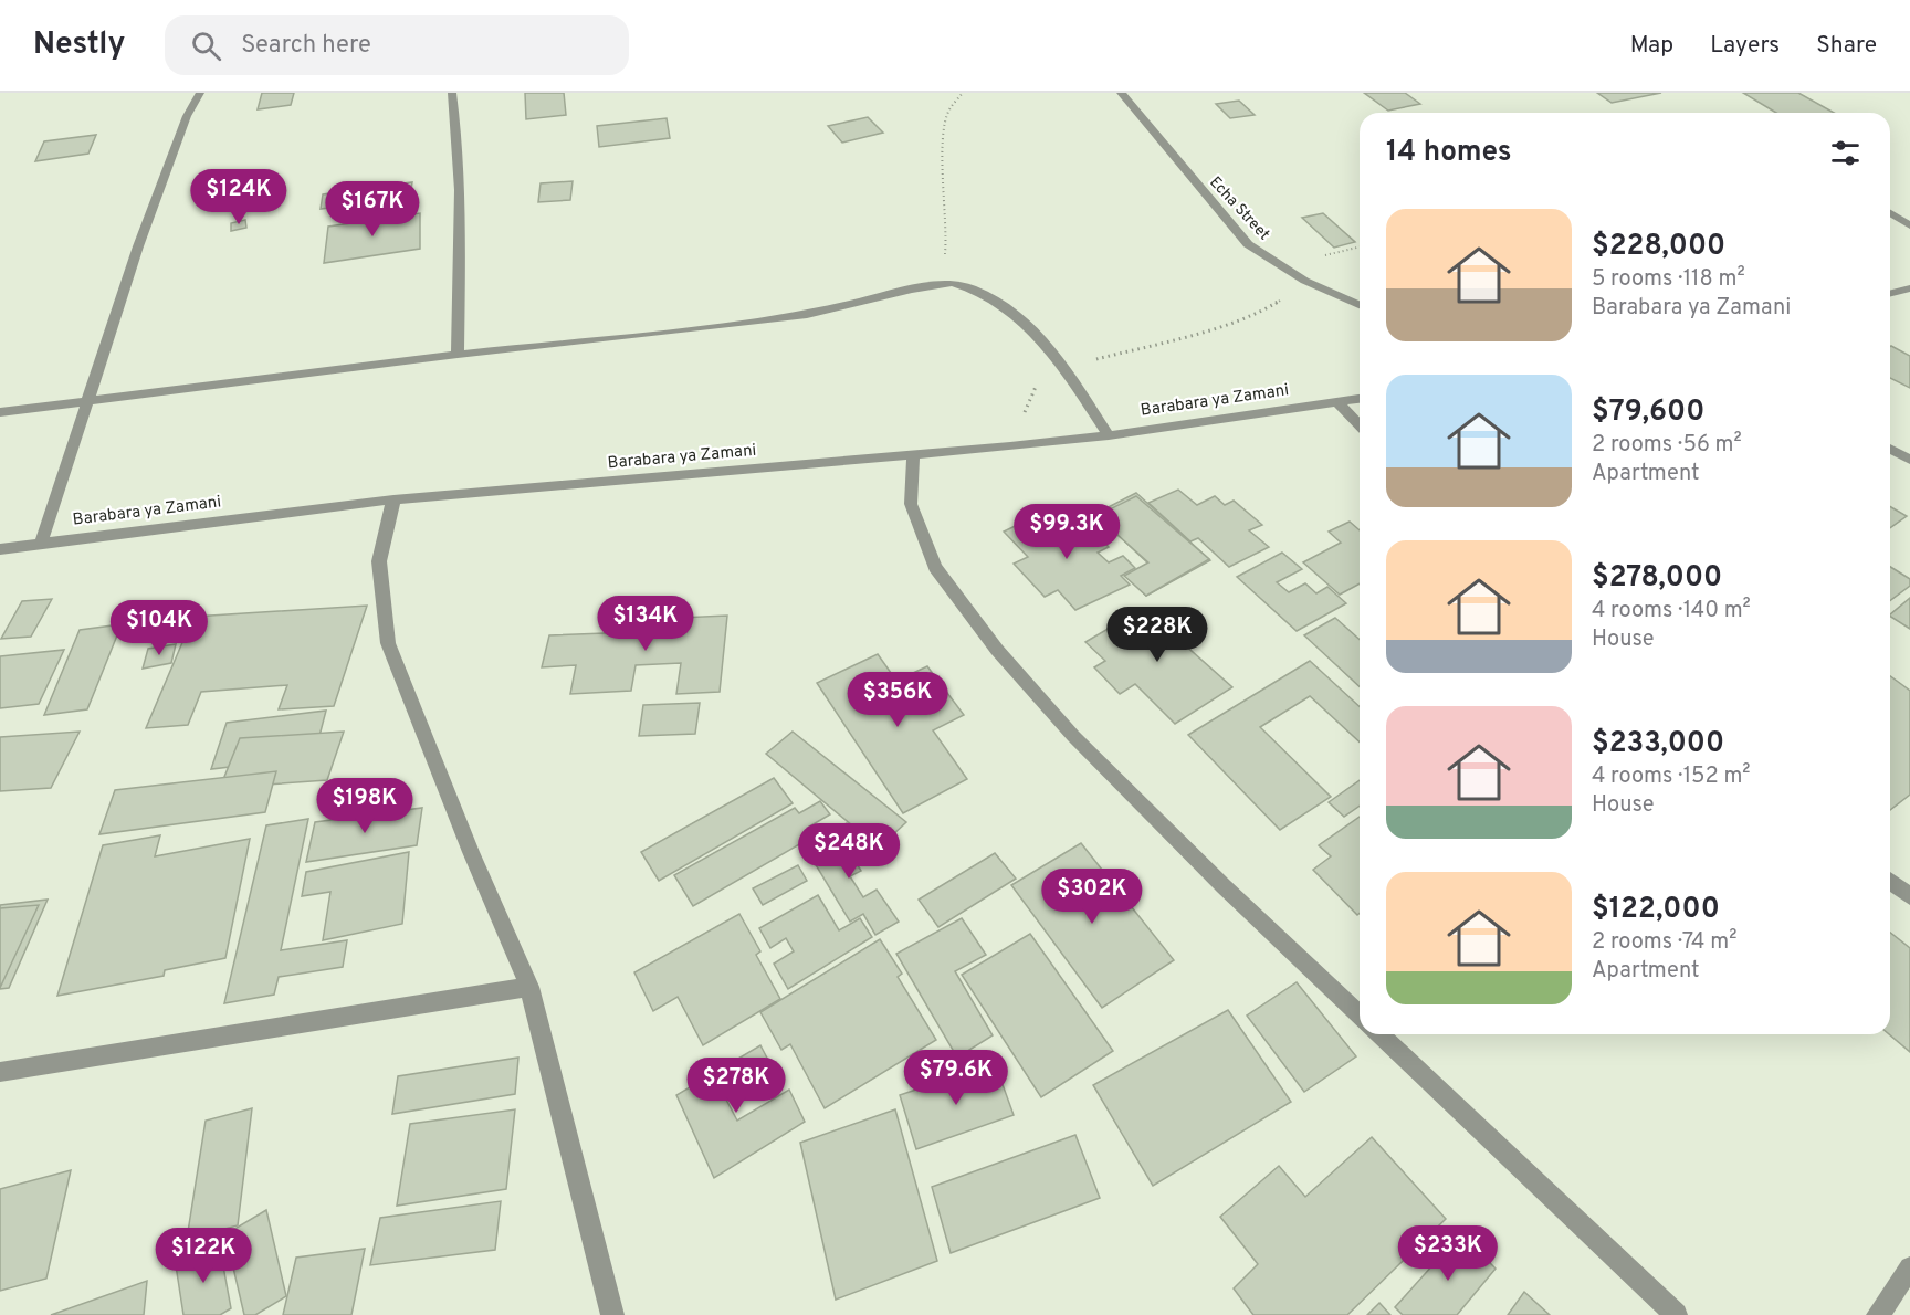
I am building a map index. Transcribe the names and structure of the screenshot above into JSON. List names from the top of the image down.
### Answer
{
  "streets": {
    "street": ["Echa Street", "Barabara ya Zamani"]
  },
  "page": {
    "header": "Nestly",
    "search": "Search here",
    "nav": ["Map", "Layers", "Share"],
    "heading": "14 homes",
    "price": [
      "$124K",
      "$167K",
      "$99.3K",
      "$134K",
      "$104K",
      "$228K",
      "$356K",
      "$198K",
      "$248K",
      "$302K",
      "$79.6K",
      "$278K",
      "$233K",
      "$122K"
    ],
    "list": [
      {
        "name": "$228,000",
        "note": "5 rooms · 118 m² · Barabara ya Zamani"
      },
      {
        "name": "$79,600",
        "note": "2 rooms · 56 m² · Apartment"
      },
      {
        "name": "$278,000",
        "note": "4 rooms · 140 m² · House"
      },
      {
        "name": "$233,000",
        "note": "4 rooms · 152 m² · House"
      },
      {
        "name": "$122,000",
        "note": "2 rooms · 74 m² · Apartment"
      }
    ]
  }
}
